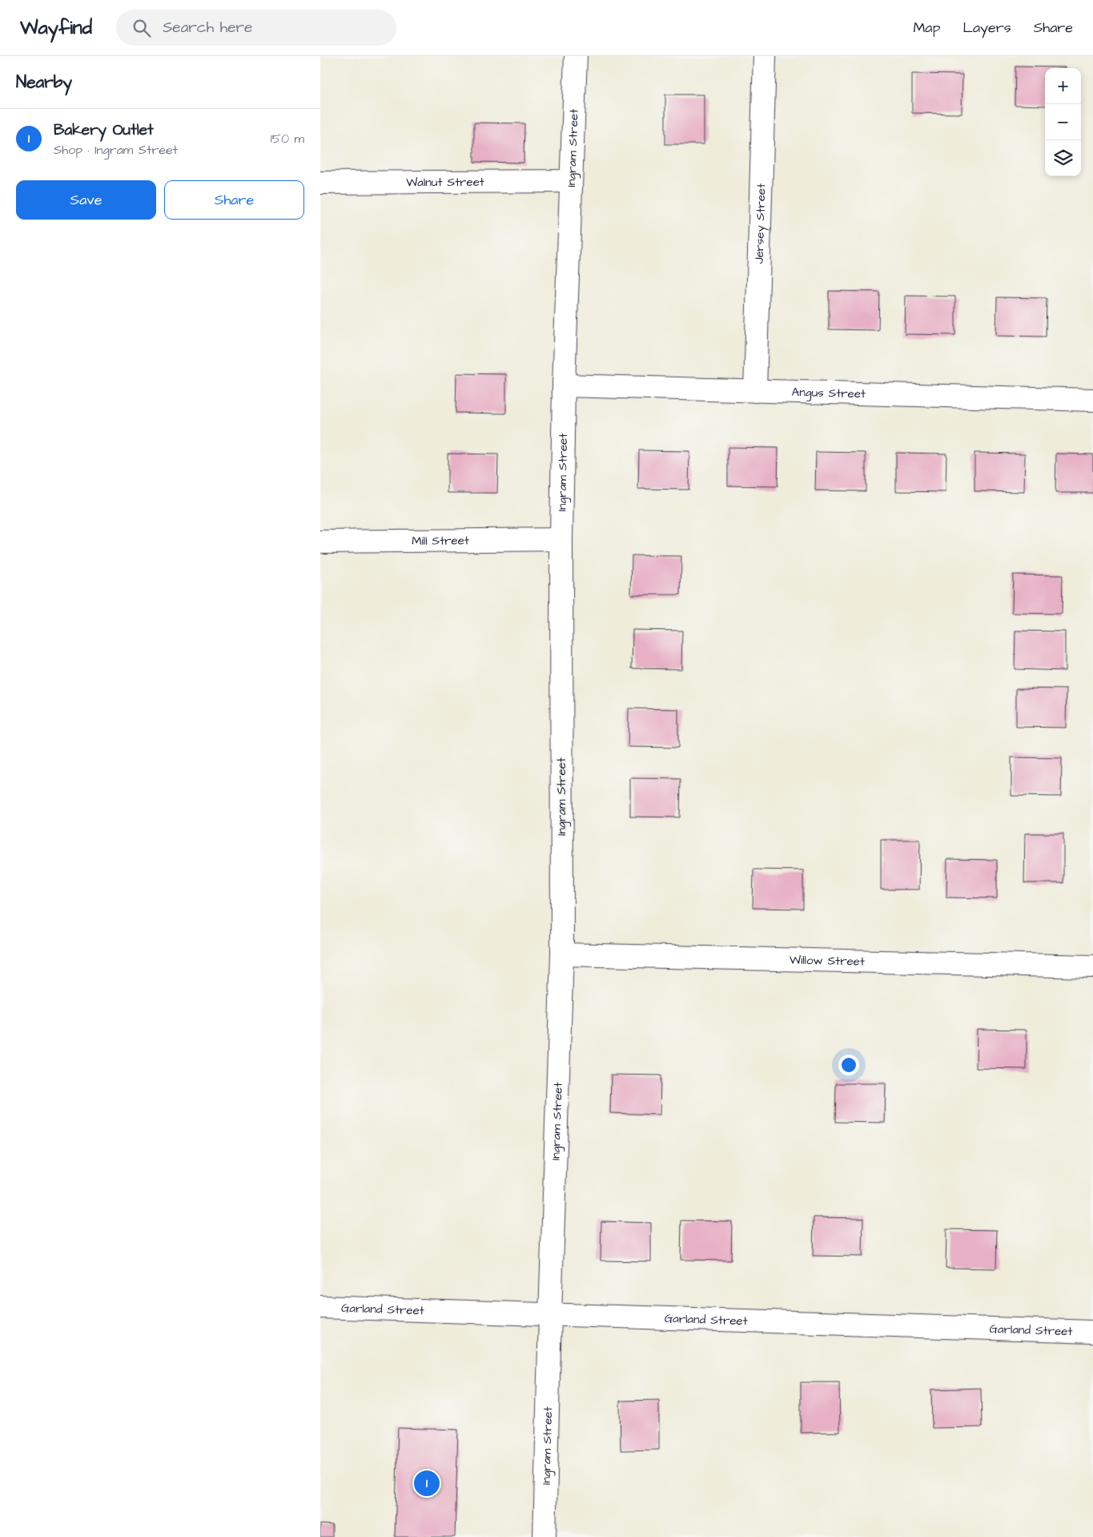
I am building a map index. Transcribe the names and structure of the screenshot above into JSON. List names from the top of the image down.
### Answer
{
  "streets": {
    "street": [
      "Ingram Street",
      "Walnut Street",
      "Jersey Street",
      "Angus Street",
      "Mill Street",
      "Willow Street",
      "Garland Street"
    ]
  },
  "crossings": [
    ["Ingram Street", "Walnut Street"],
    ["Ingram Street", "Angus Street"],
    ["Ingram Street", "Mill Street"],
    ["Ingram Street", "Willow Street"],
    ["Ingram Street", "Garland Street"],
    ["Jersey Street", "Angus Street"]
  ],
  "page": {
    "header": "Wayfind",
    "search": "Search here",
    "nav": ["Map", "Layers", "Share"],
    "heading": "Nearby",
    "map_buttons": ["+", "−"],
    "list": [
      {
        "mark": "1",
        "name": "Bakery Outlet",
        "note": "Shop · Ingram Street",
        "value": "150 m"
      }
    ],
    "buttons": ["Save", "Share"],
    "pins": "1"
  }
}
